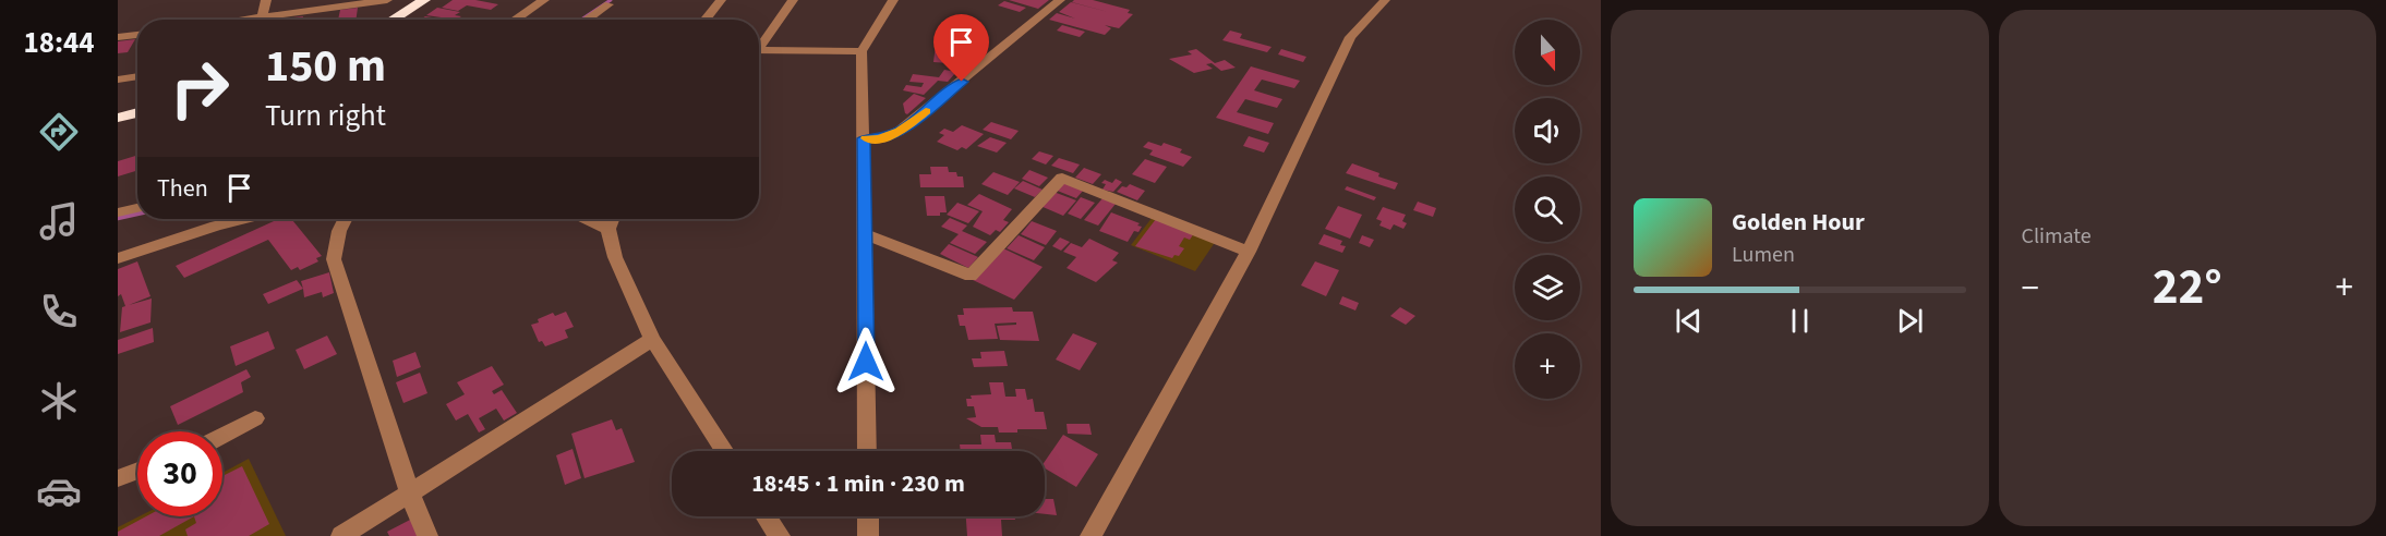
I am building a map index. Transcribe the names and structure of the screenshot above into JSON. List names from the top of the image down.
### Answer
{
  "north": "bottom",
  "page": {
    "tabs": "18:44",
    "tile": "Climate",
    "map_buttons": "+",
    "turn": ["150 m", "Turn right"],
    "then": "Then",
    "song": ["Golden Hour", "Lumen"],
    "heat": ["−", "22°", "+"],
    "limit": "30",
    "trip": "18:45 · 1 min · 230 m"
  }
}
